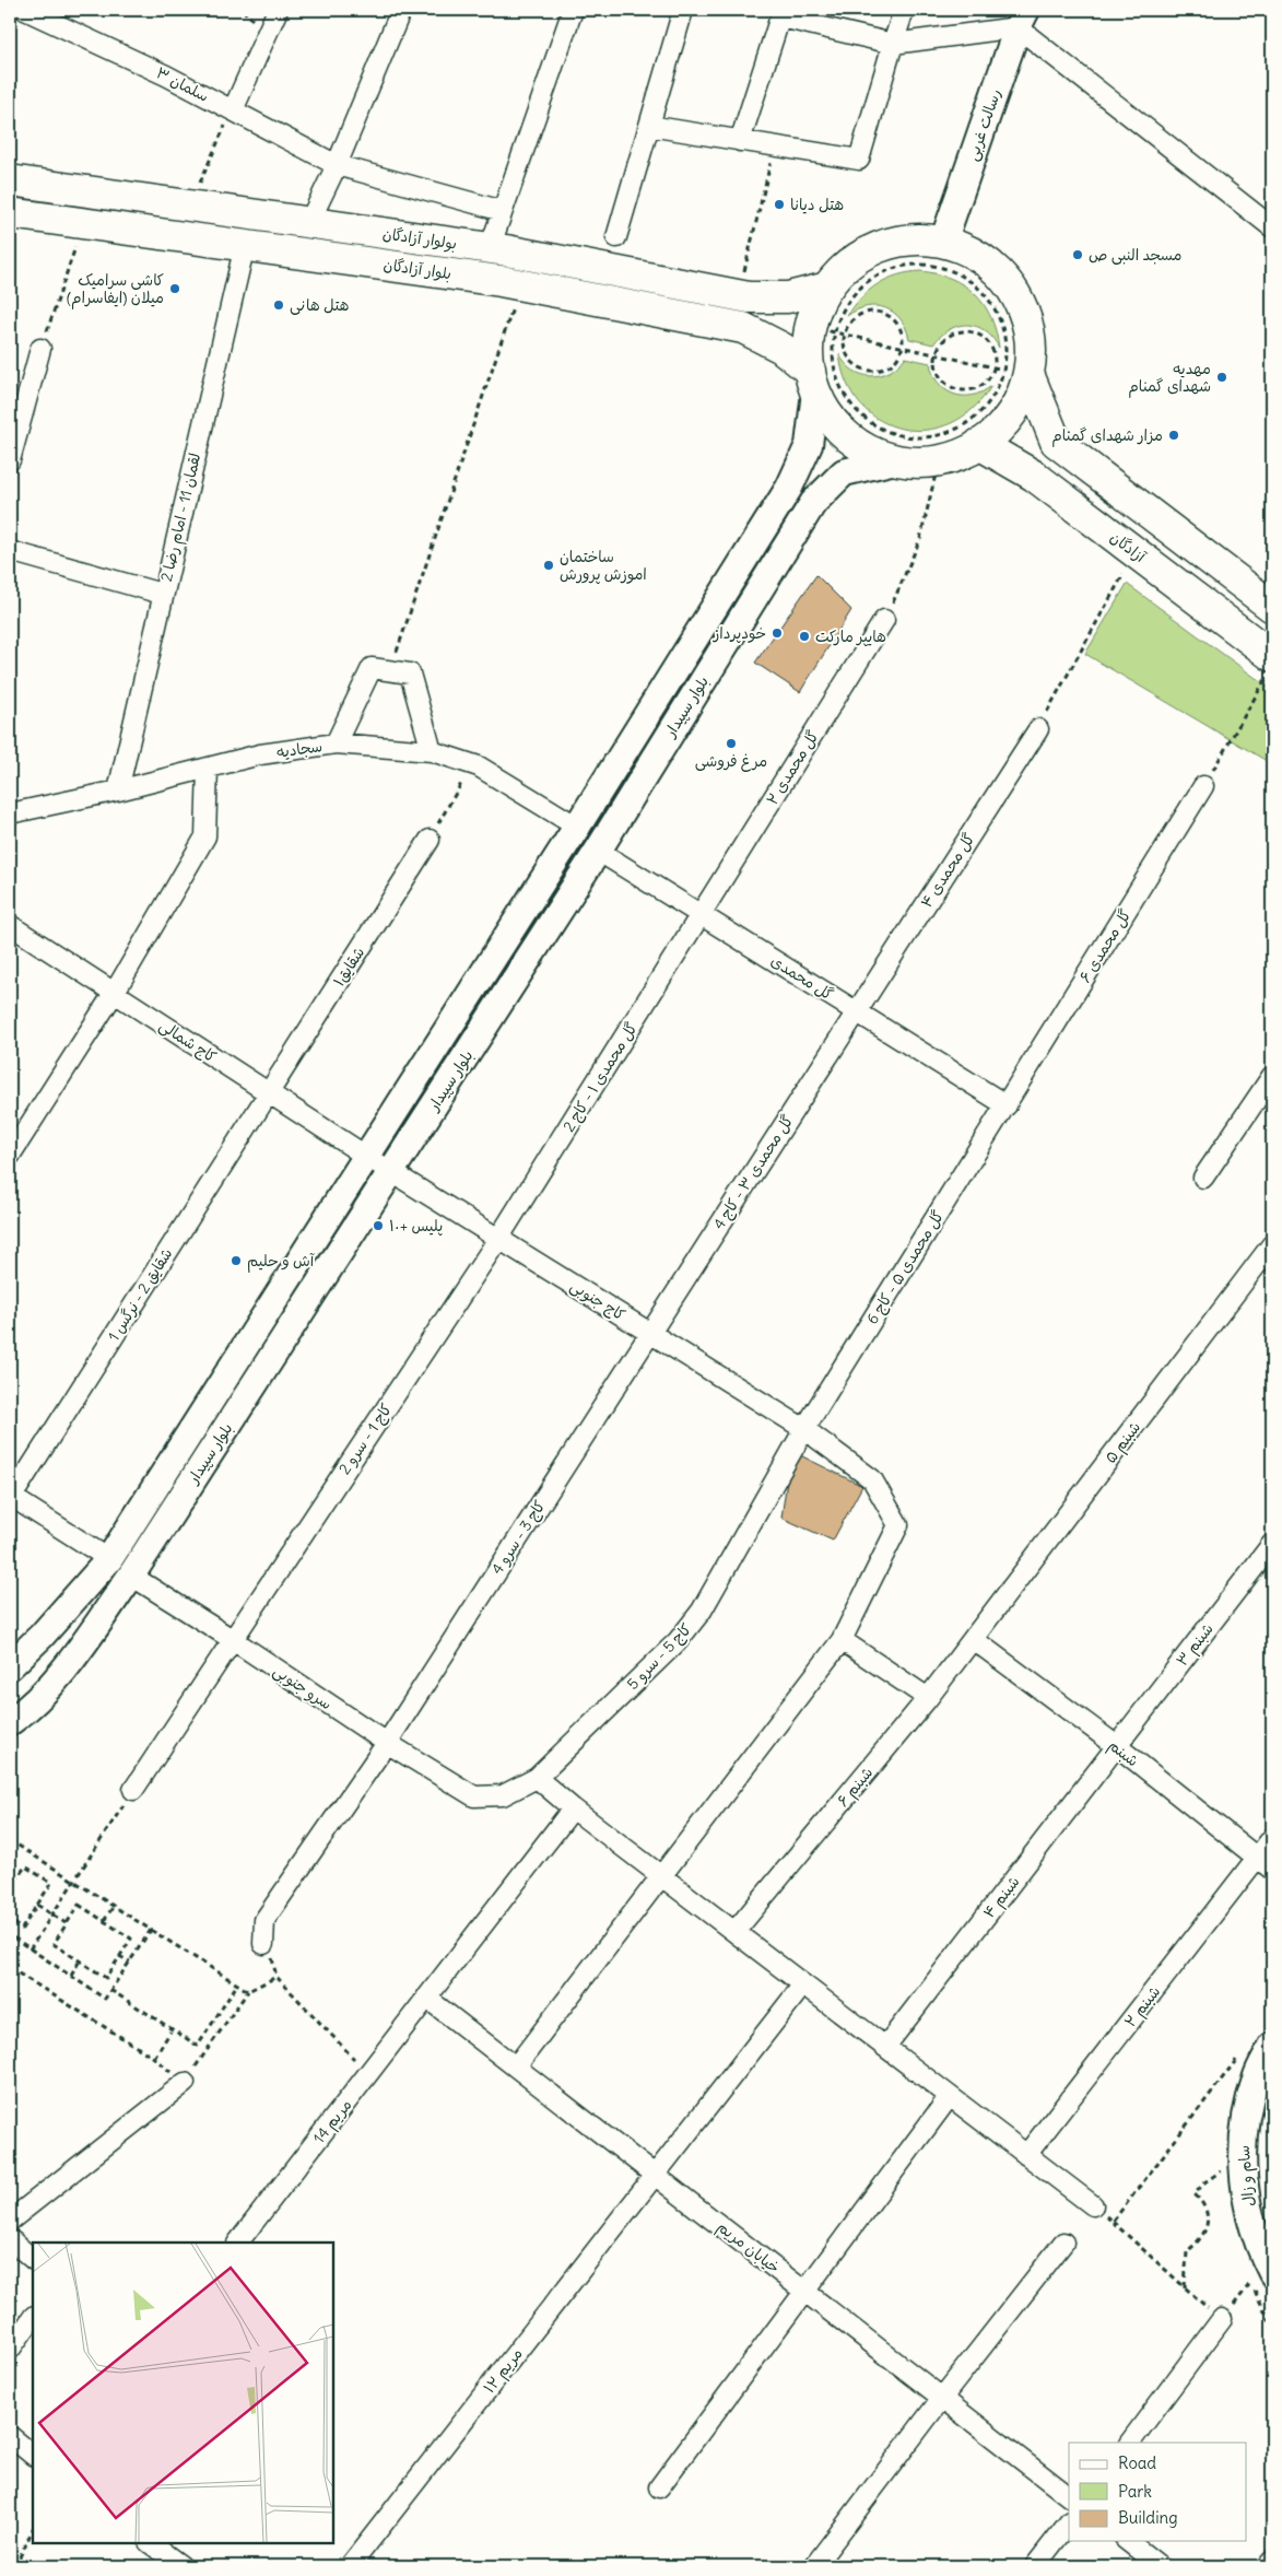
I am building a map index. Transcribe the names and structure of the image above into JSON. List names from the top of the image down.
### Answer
{
  "streets": {
    "main road": ["بولوار آزادگان", "بلوار آزادگان", "آزادگان"],
    "street": [
      "سلمان ۳",
      "رسالت غربی",
      "لقمان 11 - امام رضا 2",
      "بلوار سپیدار",
      "سجادیه",
      "گل محمدی ۲",
      "گل محمدی ۴",
      "گل محمدی ۶",
      "شقایق۱",
      "گل محمدی",
      "کاج شمالی",
      "گل محمدی ۱ - کاج 2",
      "گل محمدی ۳ - کاج 4",
      "گل محمدی ۵ - کاج 6",
      "شقایق 2 - نرگس 1",
      "کاج جنوبی",
      "کاج 1 - سرو 2",
      "شبنم ۵",
      "کاج 3 - سرو 4",
      "شبنم ۳",
      "کاج 5 - سرو 5",
      "سرو جنوبی",
      "شبنم",
      "شبنم ۶",
      "شبنم ۴",
      "شبنم ۲",
      "مریم 14",
      "سام و زال",
      "خیابان مریم",
      "مریم ۱۲"
    ]
  },
  "crossings": [
    ["بلوار آزادگان", "لقمان 11 - امام رضا 2"],
    ["بلوار آزادگان", "بلوار سپیدار"],
    ["لقمان 11 - امام رضا 2", "سجادیه"],
    ["بلوار سپیدار", "سجادیه"],
    ["بلوار سپیدار", "گل محمدی"],
    ["بلوار سپیدار", "کاج شمالی"],
    ["بلوار سپیدار", "کاج جنوبی"],
    ["بلوار سپیدار", "سرو جنوبی"],
    ["گل محمدی ۲", "گل محمدی"],
    ["گل محمدی ۲", "گل محمدی ۱ - کاج 2"],
    ["گل محمدی ۴", "گل محمدی"],
    ["گل محمدی ۴", "گل محمدی ۳ - کاج 4"],
    ["گل محمدی ۶", "گل محمدی"],
    ["گل محمدی ۶", "گل محمدی ۵ - کاج 6"],
    ["شقایق۱", "کاج شمالی"],
    ["شقایق۱", "شقایق 2 - نرگس 1"],
    ["گل محمدی", "گل محمدی ۱ - کاج 2"],
    ["گل محمدی", "گل محمدی ۳ - کاج 4"],
    ["گل محمدی", "گل محمدی ۵ - کاج 6"],
    ["کاج شمالی", "شقایق 2 - نرگس 1"],
    ["کاج شمالی", "کاج جنوبی"],
    ["گل محمدی ۱ - کاج 2", "کاج جنوبی"],
    ["گل محمدی ۱ - کاج 2", "کاج 1 - سرو 2"],
    ["گل محمدی ۳ - کاج 4", "کاج جنوبی"],
    ["گل محمدی ۳ - کاج 4", "کاج 3 - سرو 4"],
    ["گل محمدی ۵ - کاج 6", "کاج جنوبی"],
    ["گل محمدی ۵ - کاج 6", "کاج 5 - سرو 5"],
    ["کاج جنوبی", "کاج 1 - سرو 2"],
    ["کاج جنوبی", "کاج 3 - سرو 4"],
    ["کاج جنوبی", "کاج 5 - سرو 5"],
    ["کاج 1 - سرو 2", "سرو جنوبی"],
    ["شبنم ۵", "شبنم"],
    ["شبنم ۵", "شبنم ۶"],
    ["کاج 3 - سرو 4", "سرو جنوبی"],
    ["شبنم ۳", "شبنم"],
    ["شبنم ۳", "شبنم ۴"],
    ["کاج 5 - سرو 5", "سرو جنوبی"],
    ["شبنم", "شبنم ۶"],
    ["شبنم", "شبنم ۴"],
    ["شبنم", "شبنم ۲"],
    ["مریم 14", "خیابان مریم"],
    ["خیابان مریم", "مریم ۱۲"]
  ],
  "places": [
    "هتل دیانا",
    "مسجد النبی ص",
    "کاشی سرامیک میلان (ایفاسرام)",
    "هتل هانی",
    "مهدیه شهدای گمنام",
    "مزار شهدای گمنام",
    "ساختمان اموزش پرورش",
    "خودپرداز",
    "هایپر مارکت",
    "مرغ فروشی",
    "پلیس +۱۰",
    "آش و حلیم"
  ],
  "legend": ["Road", "Park", "Building"]
}
